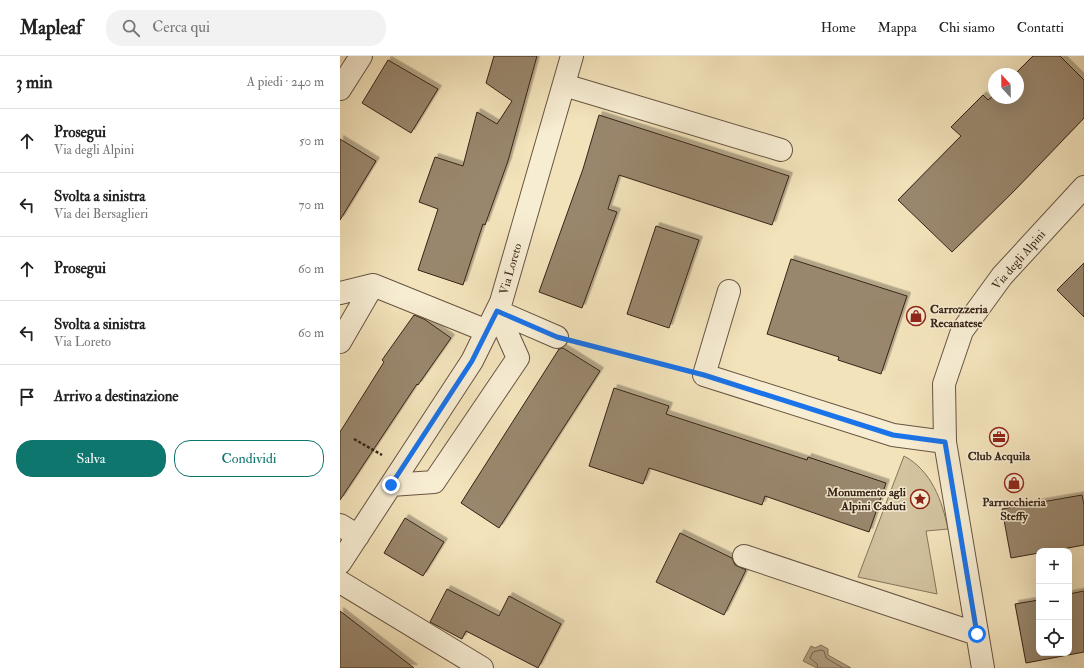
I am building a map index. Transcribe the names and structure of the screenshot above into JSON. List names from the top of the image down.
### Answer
{
  "streets": {
    "street": ["Via degli Alpini", "Via Loreto"]
  },
  "places": {
    "shop": ["Carrozzeria Recanatese", "Parrucchieria Steffy"],
    "office": ["Club Acquila"],
    "place": ["Monumento agli Alpini Caduti"]
  },
  "north": "top",
  "page": {
    "header": "Mapleaf",
    "search": "Cerca qui",
    "nav": [
      "Home",
      "Mappa",
      "Chi siamo",
      "Contatti"
    ],
    "heading": ["3 min", "A piedi · 240 m"],
    "list": [
      ["Prosegui", "Via degli Alpini", "50 m"],
      ["Svolta a sinistra", "Via dei Bersaglieri", "70 m"],
      ["Prosegui", "60 m"],
      ["Svolta a sinistra", "Via Loreto", "60 m"],
      "Arrivo a destinazione"
    ],
    "buttons": ["Salva", "Condividi"],
    "map_buttons": ["+", "−"]
  }
}
